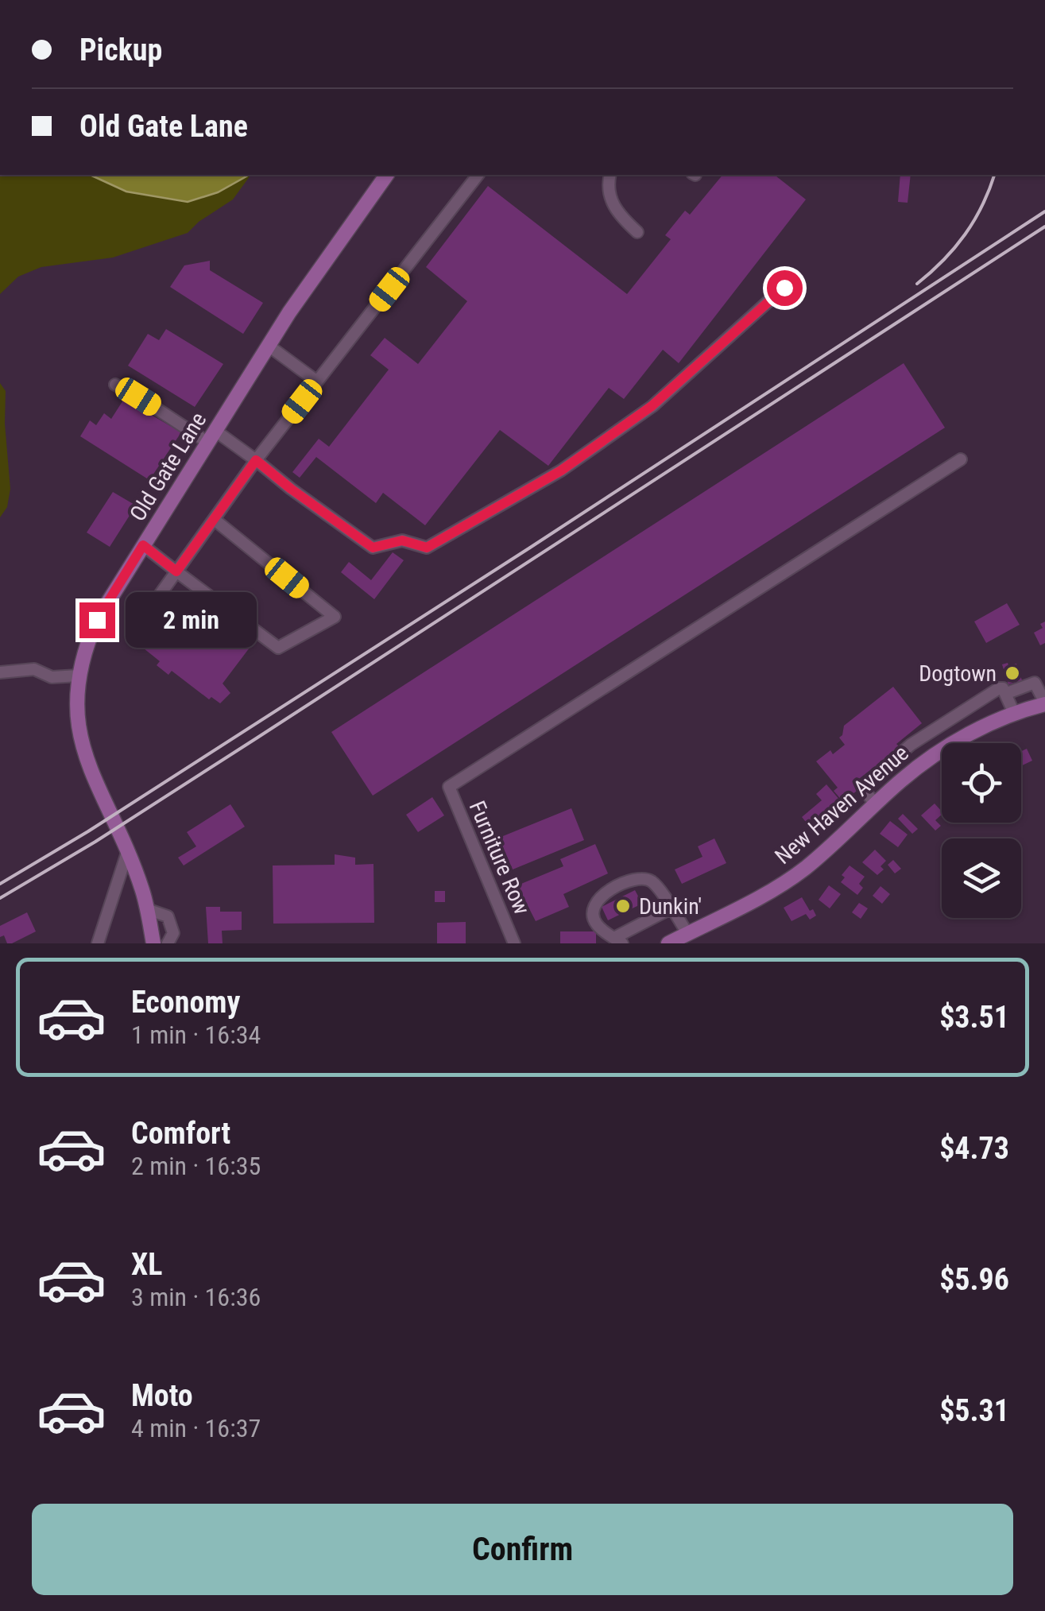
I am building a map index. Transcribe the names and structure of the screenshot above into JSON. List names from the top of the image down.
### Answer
{
  "streets": {
    "main road": ["Old Gate Lane", "New Haven Avenue"],
    "street": ["Furniture Row"]
  },
  "places": ["Dogtown", "Dunkin'"],
  "page": {
    "banner": ["Pickup", "Old Gate Lane"],
    "bubble": "2 min",
    "list": [
      {
        "name": "Economy",
        "note": "1 min · 16:34",
        "value": "$3.51"
      },
      {
        "name": "Comfort",
        "note": "2 min · 16:35",
        "value": "$4.73"
      },
      {
        "name": "XL",
        "note": "3 min · 16:36",
        "value": "$5.96"
      },
      {
        "name": "Moto",
        "note": "4 min · 16:37",
        "value": "$5.31"
      }
    ],
    "buttons": "Confirm"
  }
}
